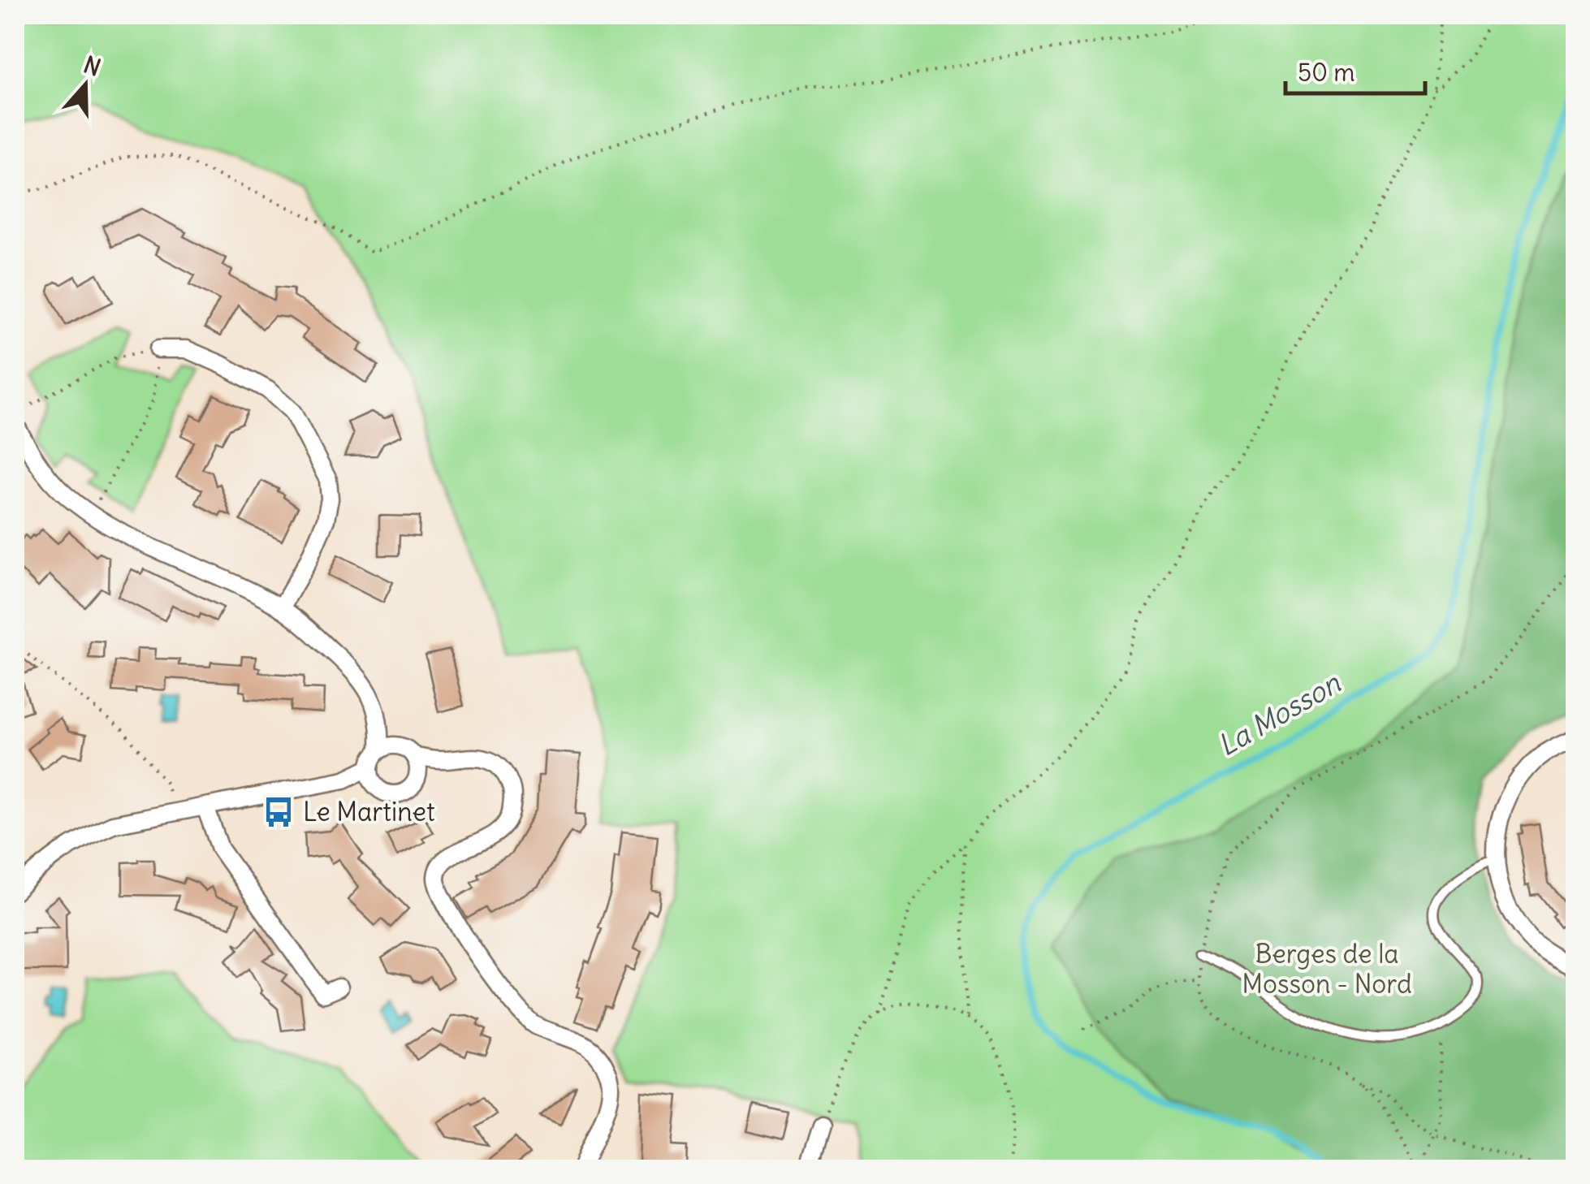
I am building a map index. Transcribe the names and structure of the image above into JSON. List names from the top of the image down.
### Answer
{
  "water": ["La Mosson"],
  "parks": ["Berges de la Mosson - Nord"],
  "places": {
    "bus stop": ["Le Martinet"]
  },
  "scale_bar": "50 m",
  "north": "top"
}
